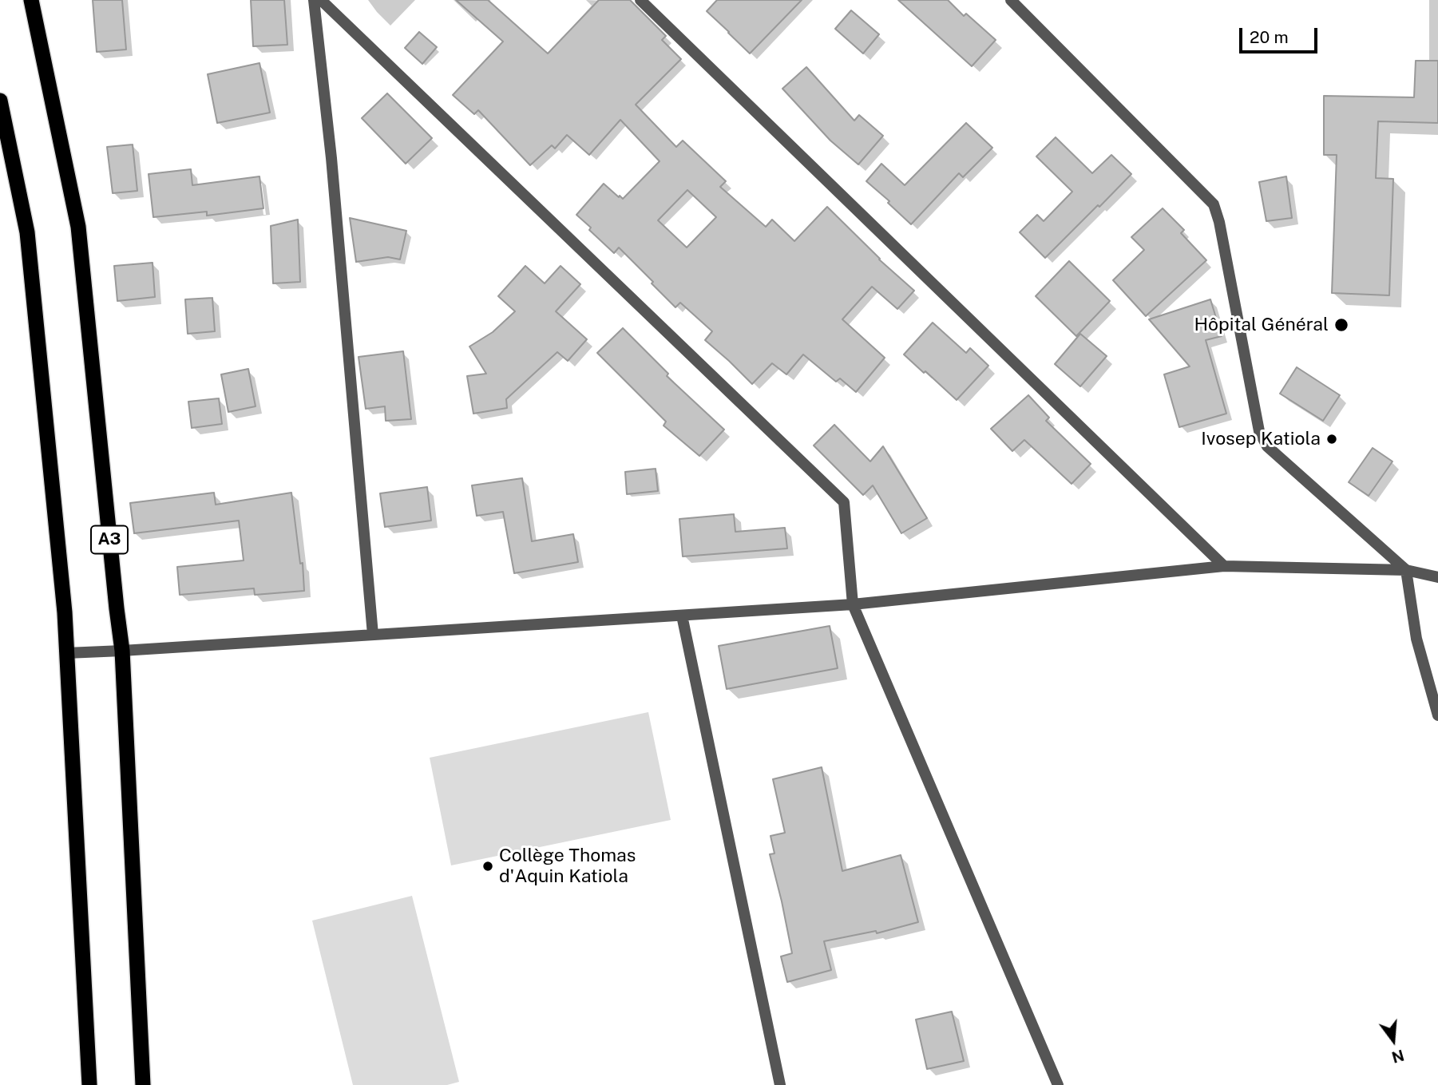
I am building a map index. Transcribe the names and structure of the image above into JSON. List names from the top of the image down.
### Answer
{
  "streets": {
    "highway": ["A3"]
  },
  "places": ["Hôpital Général", "Ivosep Katiola", "Collège Thomas d'Aquin Katiola"],
  "scale_bar": "20 m",
  "north": "bottom"
}
